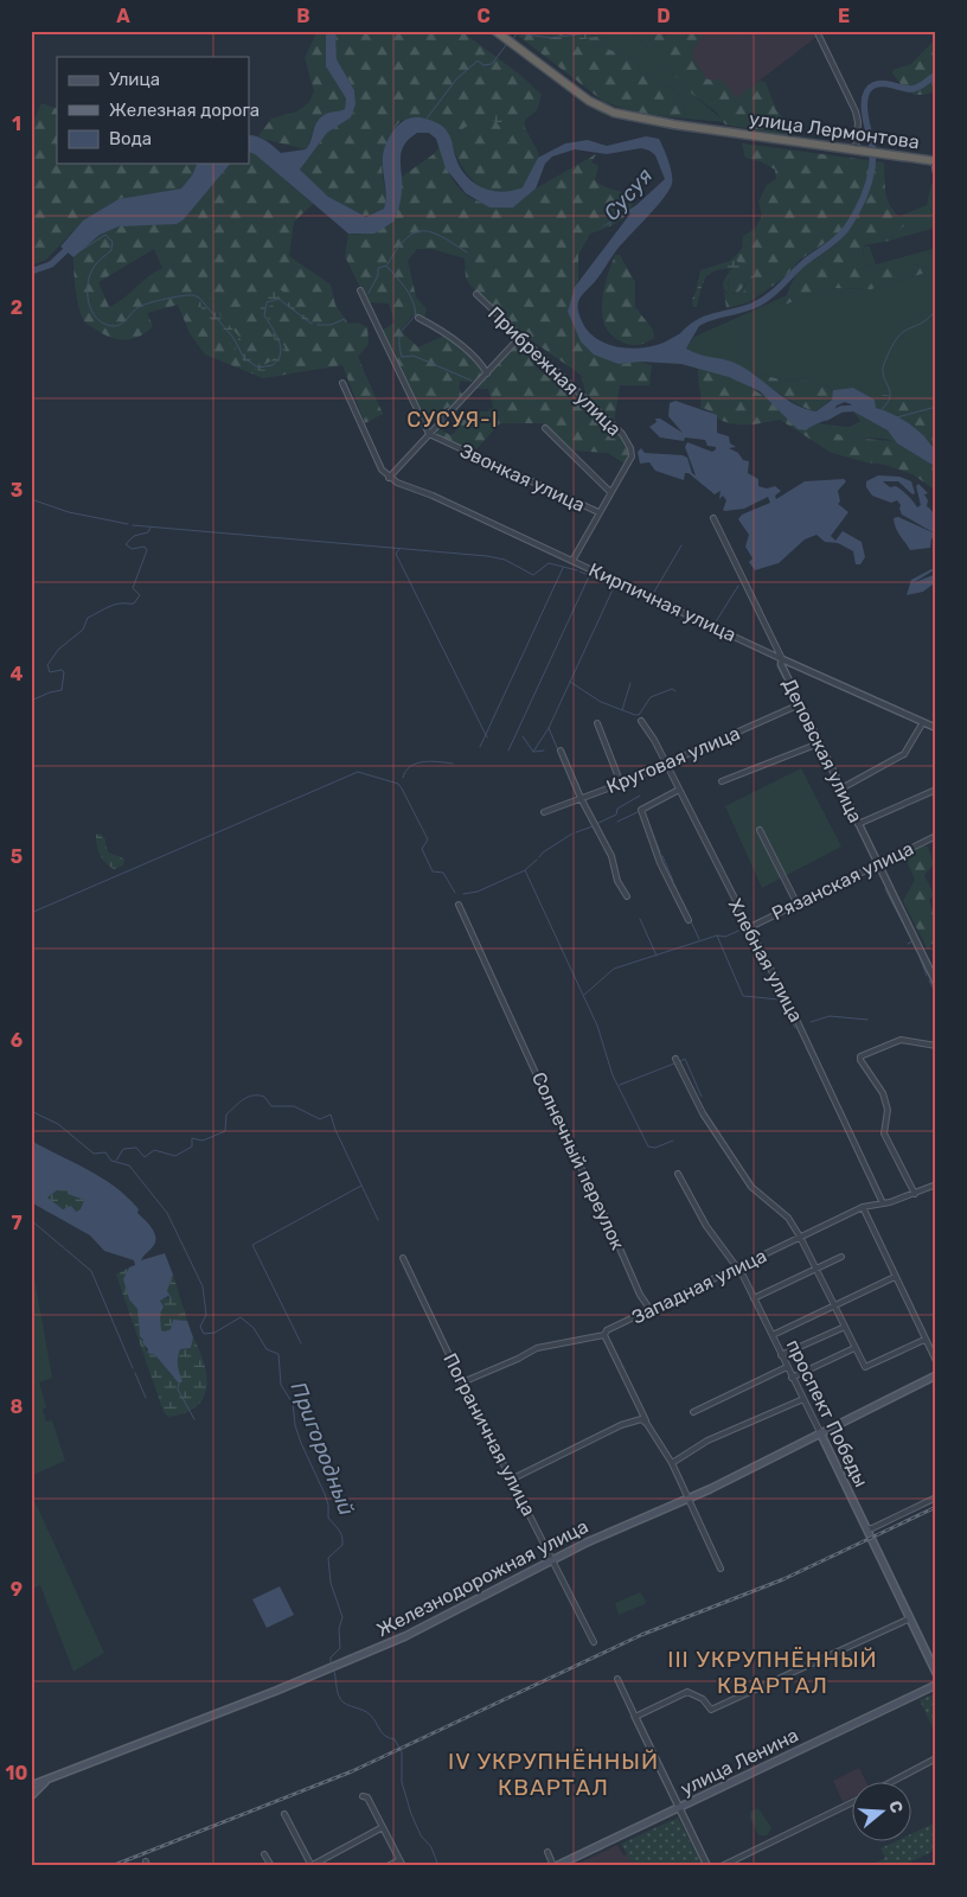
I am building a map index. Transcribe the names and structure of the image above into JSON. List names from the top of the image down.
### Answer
{
  "streets": {
    "highway": ["улица Лермонтова"],
    "main road": ["проспект Победы", "Железнодорожная улица", "улица Ленина"],
    "street": [
      "Прибрежная улица",
      "Звонкая улица",
      "Кирпичная улица",
      "Деповская улица",
      "Круговая улица",
      "Рязанская улица",
      "Хлебная улица",
      "Солнечный переулок",
      "Западная улица",
      "Пограничная улица"
    ]
  },
  "crossings": [
    ["Кирпичная улица", "Деповская улица"],
    ["Деповская улица", "Круговая улица"],
    ["Деповская улица", "Рязанская улица"],
    ["Круговая улица", "Хлебная улица"],
    ["Рязанская улица", "Хлебная улица"],
    ["Хлебная улица", "Западная улица"],
    ["Солнечный переулок", "Западная улица"],
    ["Западная улица", "проспект Победы"],
    ["Западная улица", "Пограничная улица"],
    ["проспект Победы", "Железнодорожная улица"],
    ["Пограничная улица", "Железнодорожная улица"]
  ],
  "districts": ["СУСУЯ-I", "III УКРУПНЁННЫЙ КВАРТАЛ", "IV УКРУПНЁННЫЙ КВАРТАЛ"],
  "water": ["Сусуя", "Пригородный"],
  "legend": ["Улица", "Железная дорога", "Вода"],
  "north": "right",
  "grid": {
    "columns": [
      "A",
      "B",
      "C",
      "D",
      "E"
    ],
    "rows": [
      "1",
      "2",
      "3",
      "4",
      "5",
      "6",
      "7",
      "8",
      "9",
      "10"
    ]
  }
}
